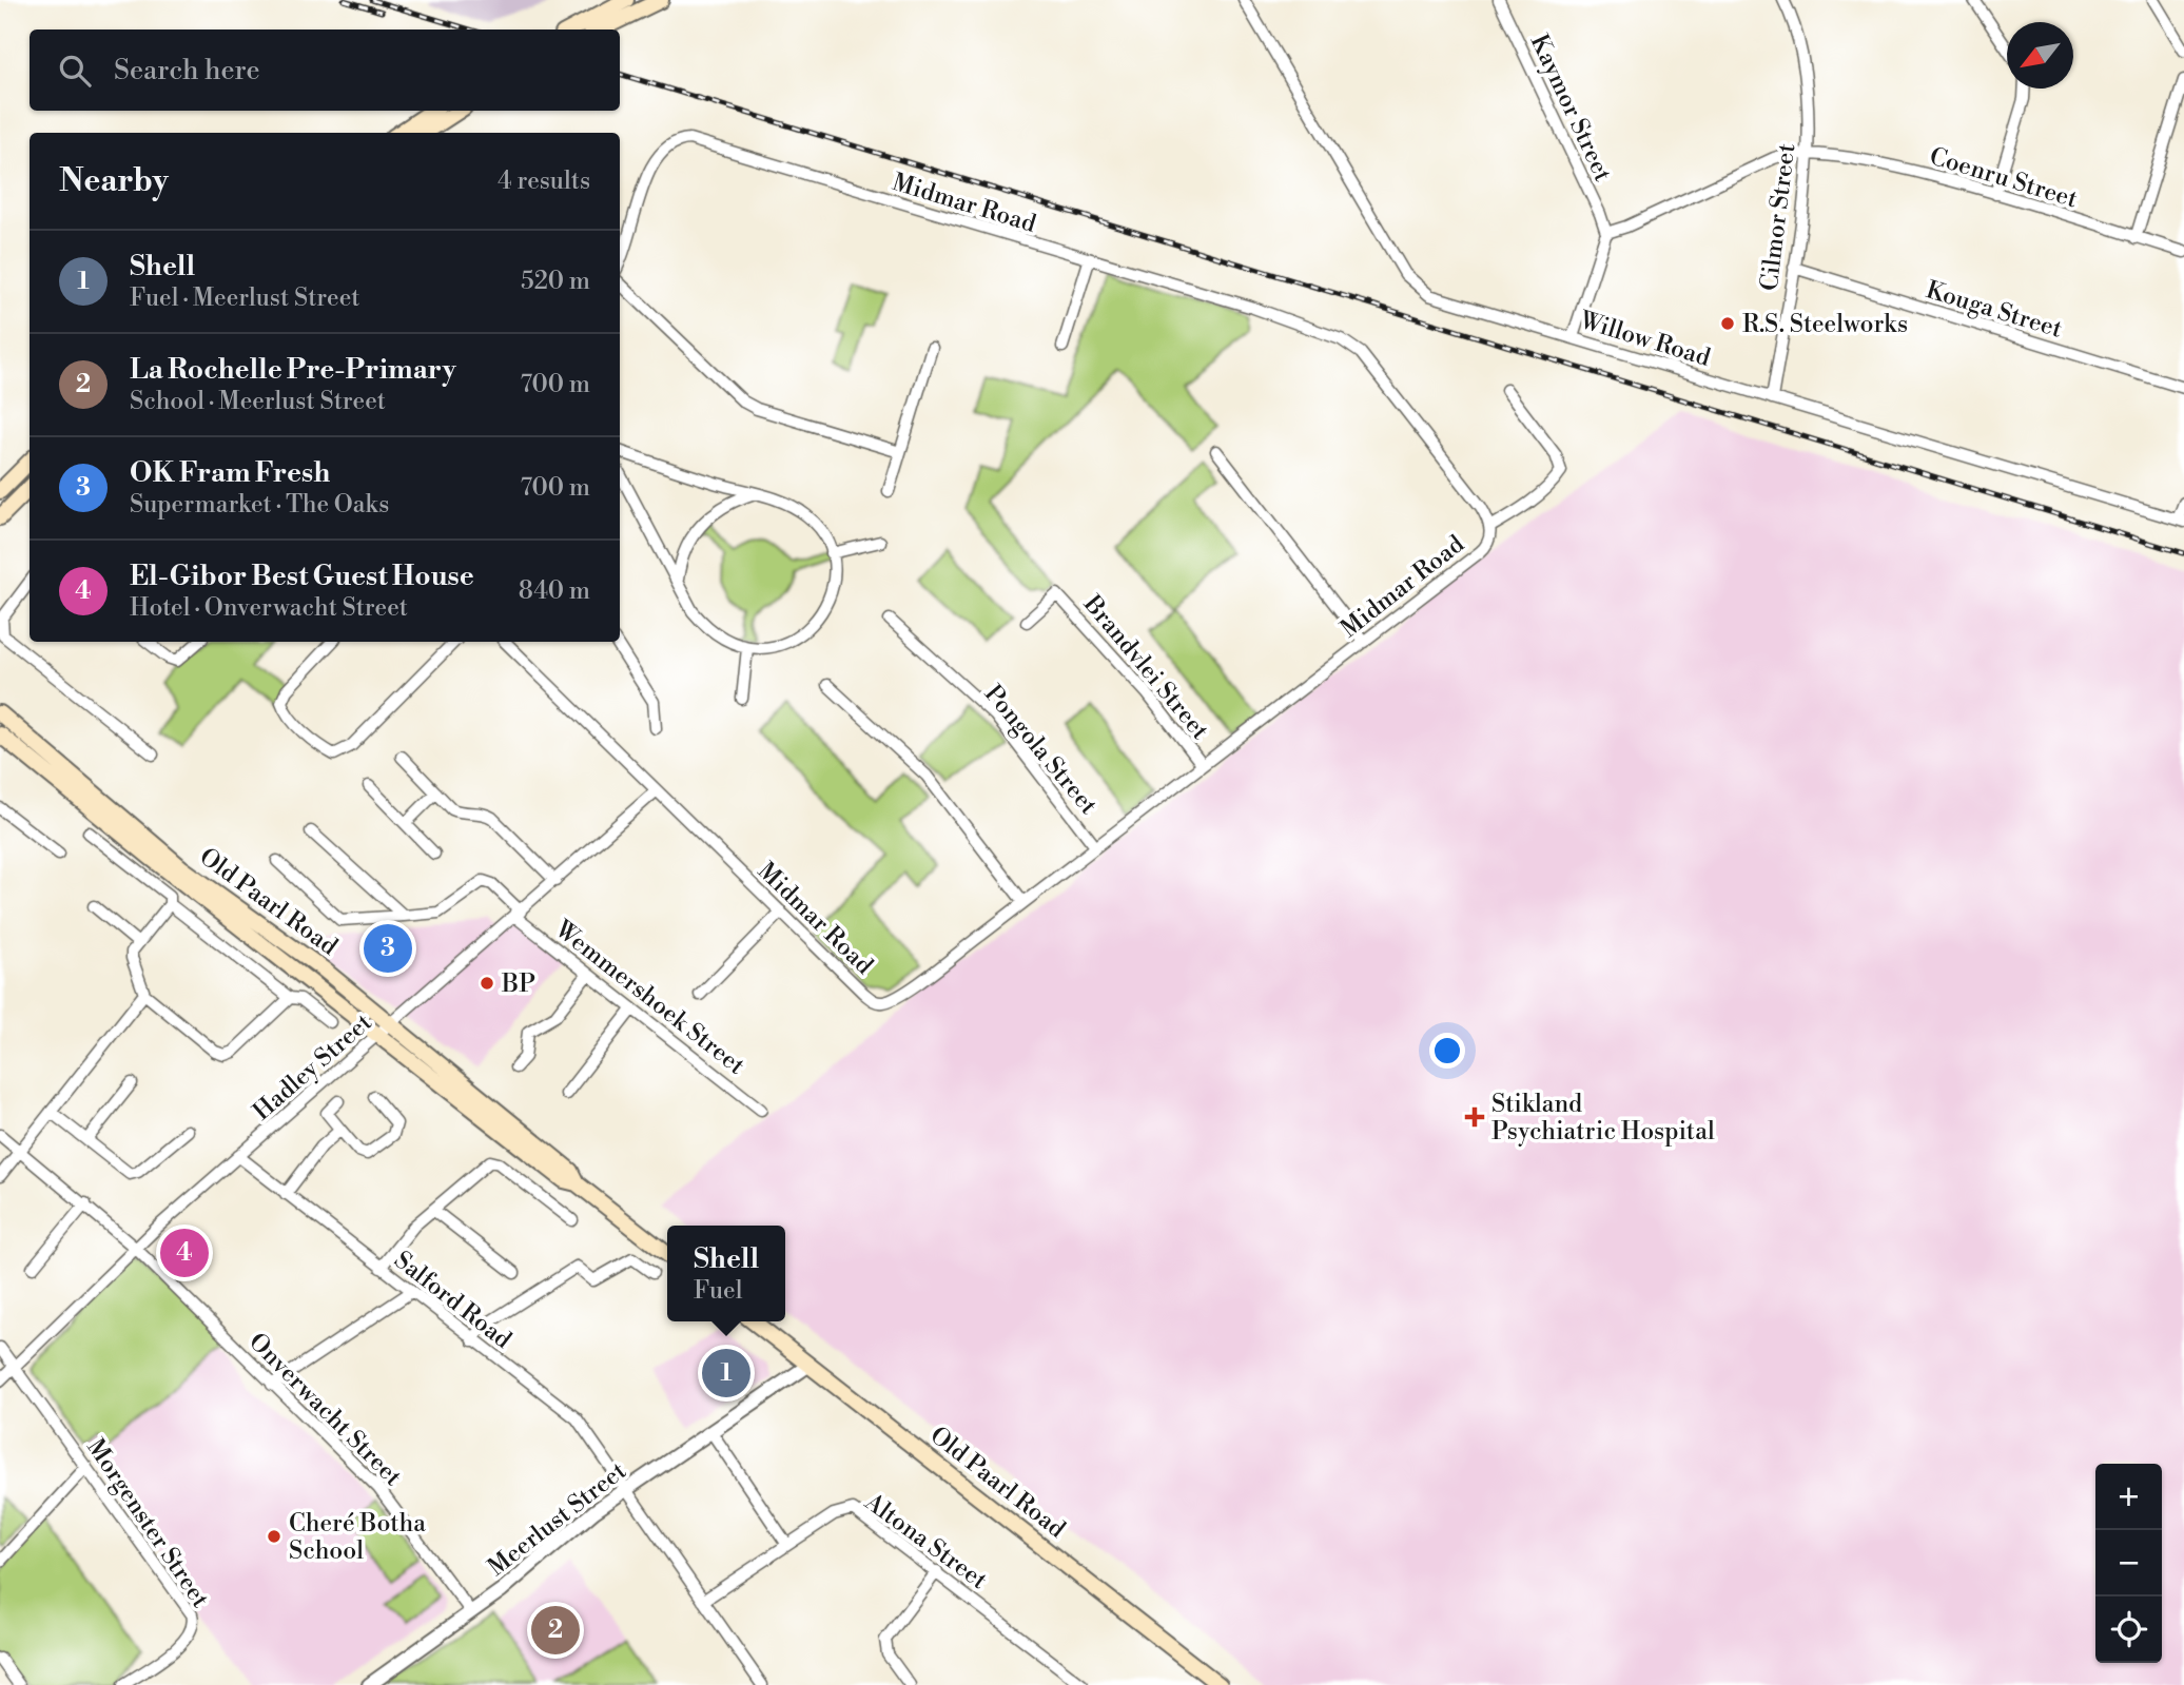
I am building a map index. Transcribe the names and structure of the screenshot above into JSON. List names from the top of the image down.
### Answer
{
  "streets": {
    "main road": ["Old Paarl Road"],
    "street": [
      "Kaymor Street",
      "Coenru Street",
      "Midmar Road",
      "Cilmor Street",
      "Kouga Street",
      "Willow Road",
      "Brandvlei Street",
      "Pongola Street",
      "Wemmershoek Street",
      "Hadley Street",
      "Salford Road",
      "Onverwacht Street",
      "Meerlust Street",
      "Morgenster Street",
      "Altona Street"
    ]
  },
  "crossings": [
    ["Kaymor Street", "Coenru Street"],
    ["Coenru Street", "Cilmor Street"],
    ["Midmar Road", "Brandvlei Street"],
    ["Midmar Road", "Pongola Street"],
    ["Midmar Road", "Hadley Street"],
    ["Cilmor Street", "Kouga Street"],
    ["Cilmor Street", "Willow Road"],
    ["Old Paarl Road", "Hadley Street"],
    ["Old Paarl Road", "Meerlust Street"],
    ["Wemmershoek Street", "Hadley Street"],
    ["Hadley Street", "Salford Road"],
    ["Hadley Street", "Onverwacht Street"],
    ["Hadley Street", "Morgenster Street"],
    ["Salford Road", "Meerlust Street"],
    ["Salford Road", "Altona Street"],
    ["Onverwacht Street", "Meerlust Street"]
  ],
  "places": {
    "other": ["R.S. Steelworks", "BP", "Cheré Botha School"],
    "health": ["Stikland Psychiatric Hospital"]
  },
  "north": "bottom left",
  "page": {
    "search": "Search here",
    "heading": ["Nearby", "4 results"],
    "list": [
      {
        "mark": "1",
        "name": "Shell",
        "note": "Fuel · Meerlust Street",
        "value": "520 m"
      },
      {
        "mark": "2",
        "name": "La Rochelle Pre-Primary",
        "note": "School · Meerlust Street",
        "value": "700 m"
      },
      {
        "mark": "3",
        "name": "OK Fram Fresh",
        "note": "Supermarket · The Oaks",
        "value": "700 m"
      },
      {
        "mark": "4",
        "name": "El-Gibor Best Guest House",
        "note": "Hotel · Onverwacht Street",
        "value": "840 m"
      }
    ],
    "pins": [
      "3",
      "4",
      "1",
      "2"
    ],
    "popup": ["Shell", "Fuel"],
    "map_buttons": ["+", "−"]
  }
}
